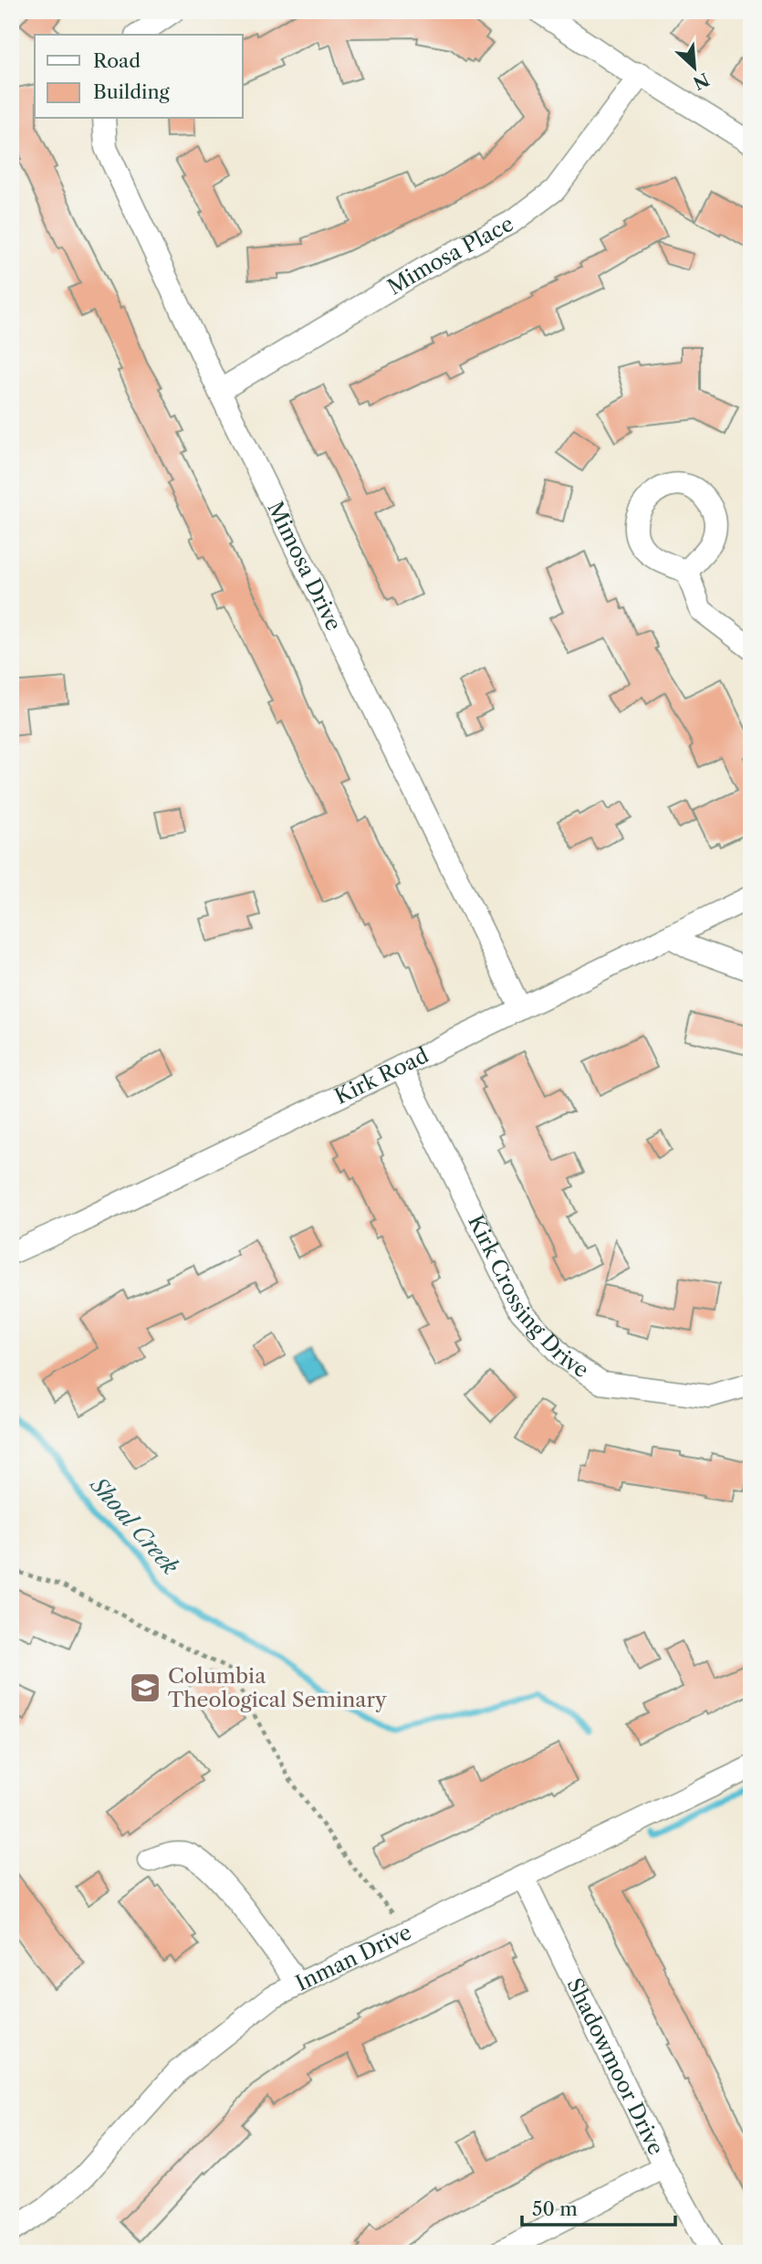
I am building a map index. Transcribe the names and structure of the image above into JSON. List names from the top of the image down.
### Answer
{
  "streets": {
    "street": [
      "Mimosa Place",
      "Mimosa Drive",
      "Kirk Road",
      "Kirk Crossing Drive",
      "Inman Drive",
      "Shadowmoor Drive"
    ]
  },
  "crossings": [
    ["Mimosa Place", "Mimosa Drive"],
    ["Mimosa Drive", "Kirk Road"],
    ["Kirk Road", "Kirk Crossing Drive"],
    ["Inman Drive", "Shadowmoor Drive"]
  ],
  "water": ["Shoal Creek"],
  "places": {
    "school or university": ["Columbia Theological Seminary"]
  },
  "legend": ["Road", "Building"],
  "scale_bar": "50 m",
  "north": "bottom right"
}
